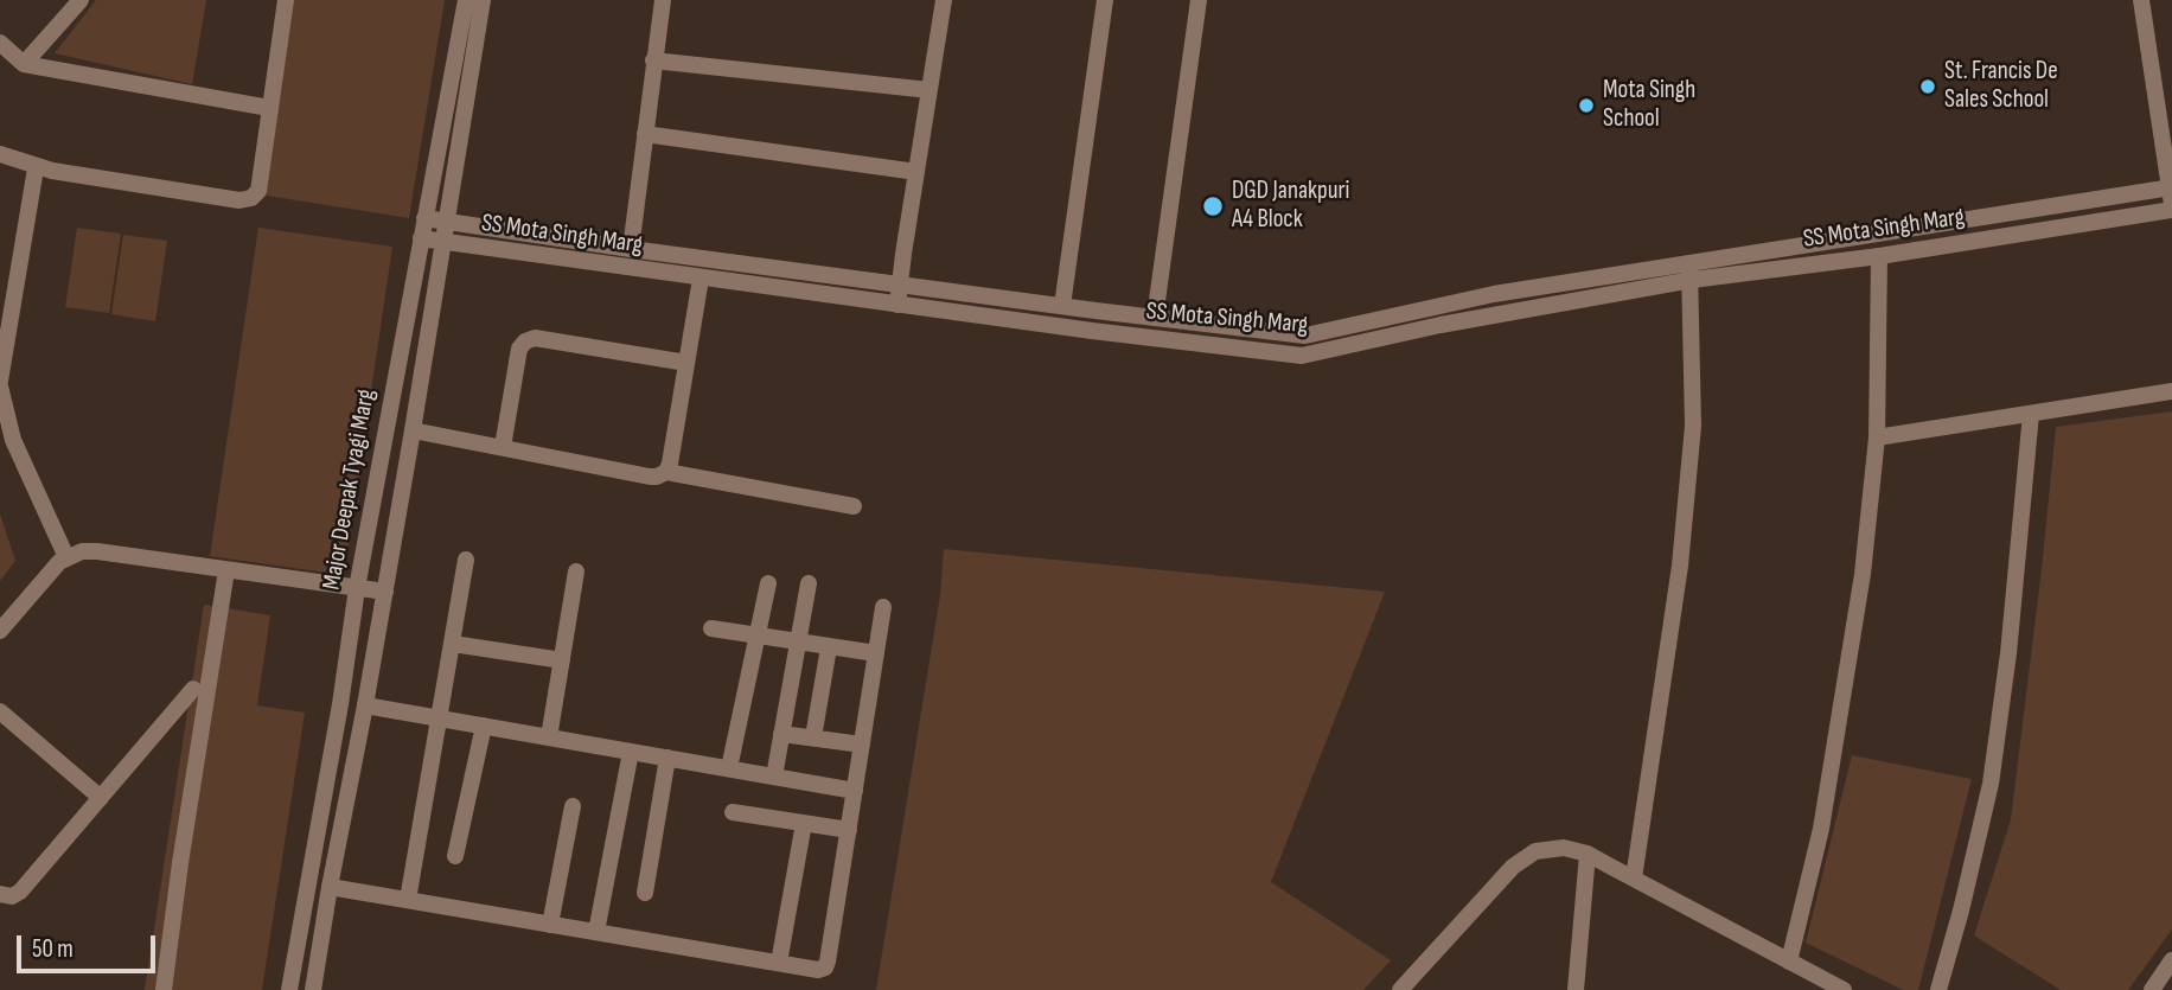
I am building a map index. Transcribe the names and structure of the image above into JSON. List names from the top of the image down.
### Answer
{
  "streets": {
    "street": ["SS Mota Singh Marg", "Major Deepak Tyagi Marg"]
  },
  "crossings": [
    ["SS Mota Singh Marg", "Major Deepak Tyagi Marg"]
  ],
  "places": ["St. Francis De Sales School", "Mota Singh School", "DGD Janakpuri A4 Block"],
  "scale_bar": "50 m"
}
